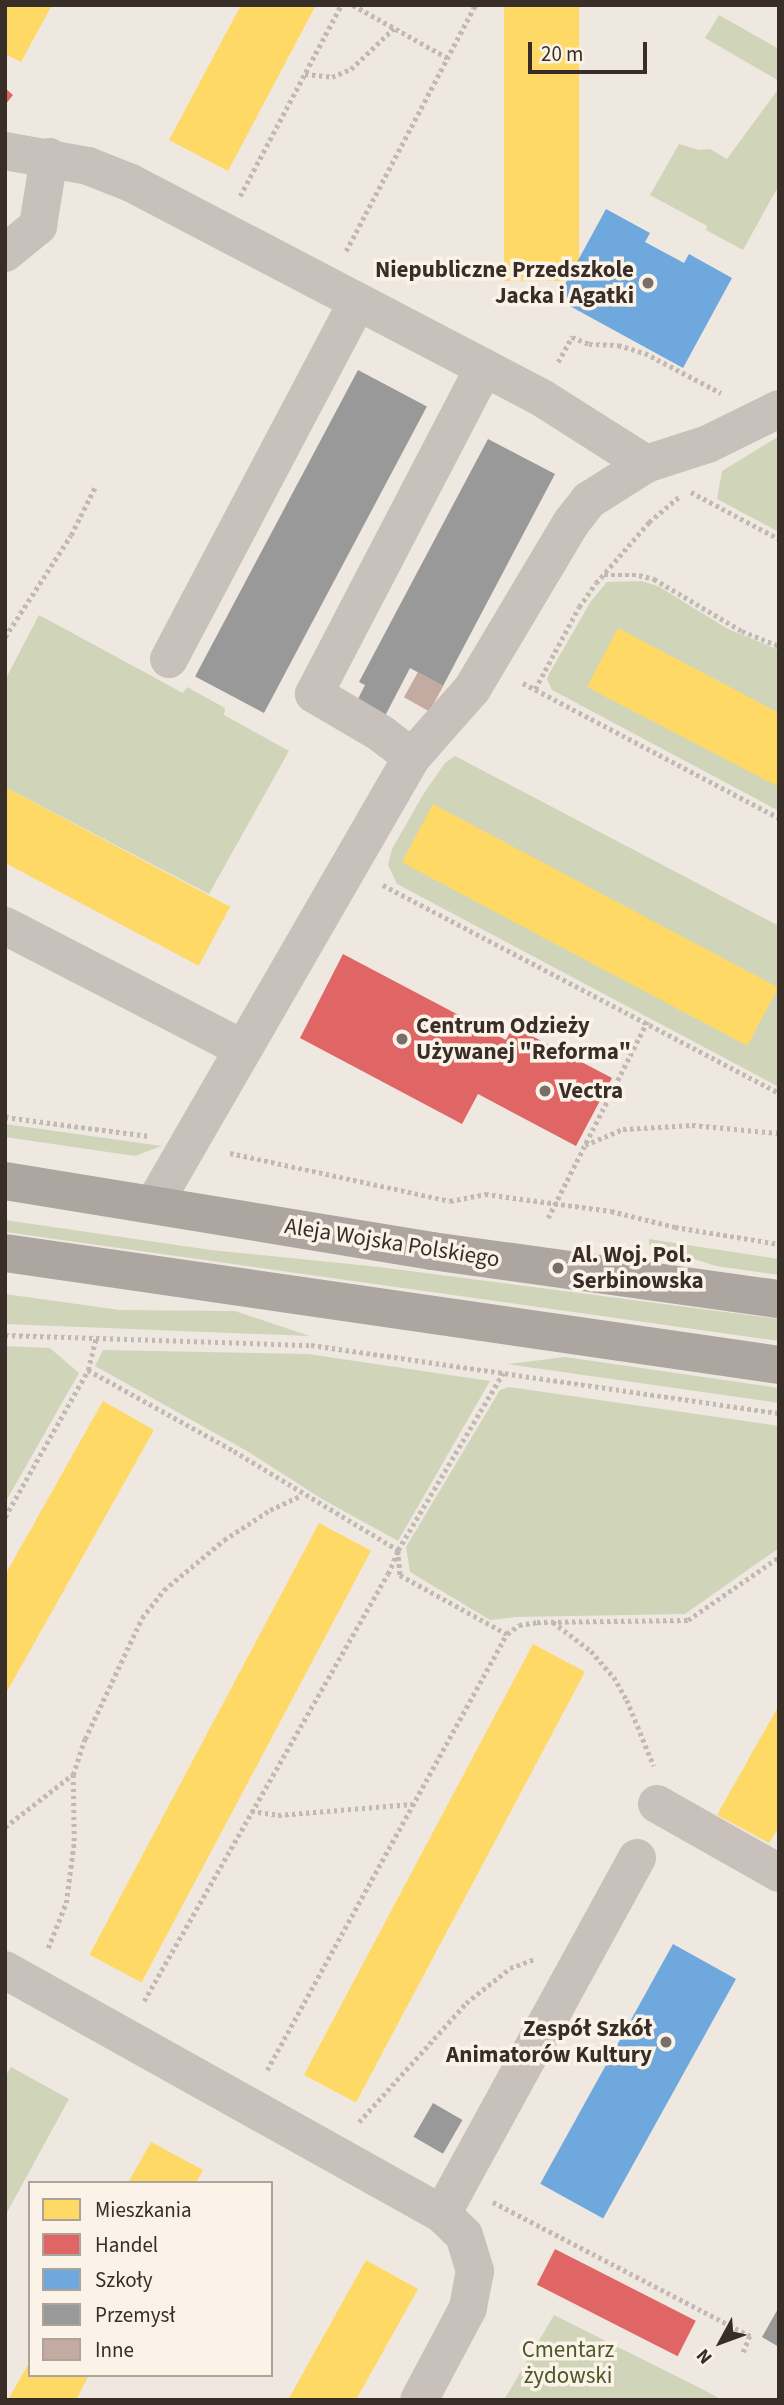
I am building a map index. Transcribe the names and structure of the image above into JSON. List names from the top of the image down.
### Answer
{
  "streets": {
    "main road": ["Aleja Wojska Polskiego"]
  },
  "parks": ["Cmentarz żydowski"],
  "places": [
    "Niepubliczne Przedszkole Jacka i Agatki",
    "Centrum Odzieży Używanej \"Reforma\"",
    "Vectra",
    "Al. Woj. Pol. Serbinowska",
    "Zespół Szkół Animatorów Kultury"
  ],
  "legend": [
    "Mieszkania",
    "Handel",
    "Szkoły",
    "Przemysł",
    "Inne"
  ],
  "scale_bar": "20 m",
  "north": "bottom left"
}
